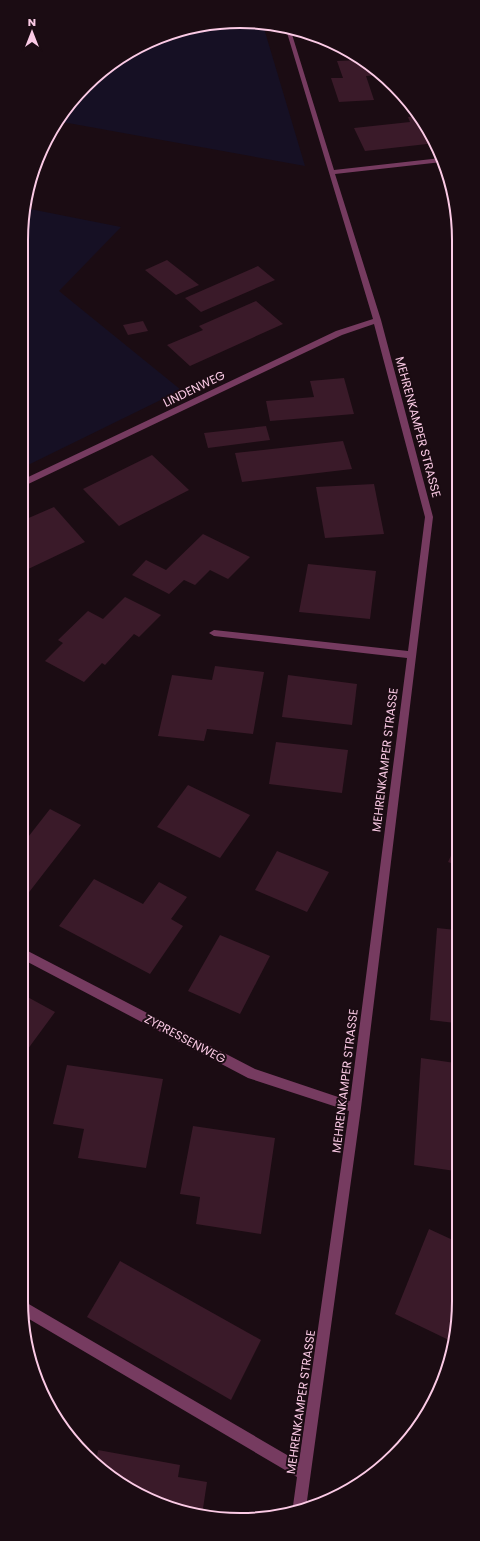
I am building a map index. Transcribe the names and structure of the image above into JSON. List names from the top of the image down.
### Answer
{
  "streets": {
    "street": ["LINDENWEG", "MEHRENKAMPER STRASSE", "ZYPRESSENWEG"]
  },
  "crossings": [
    ["LINDENWEG", "MEHRENKAMPER STRASSE"],
    ["MEHRENKAMPER STRASSE", "ZYPRESSENWEG"]
  ],
  "north": "top"
}
